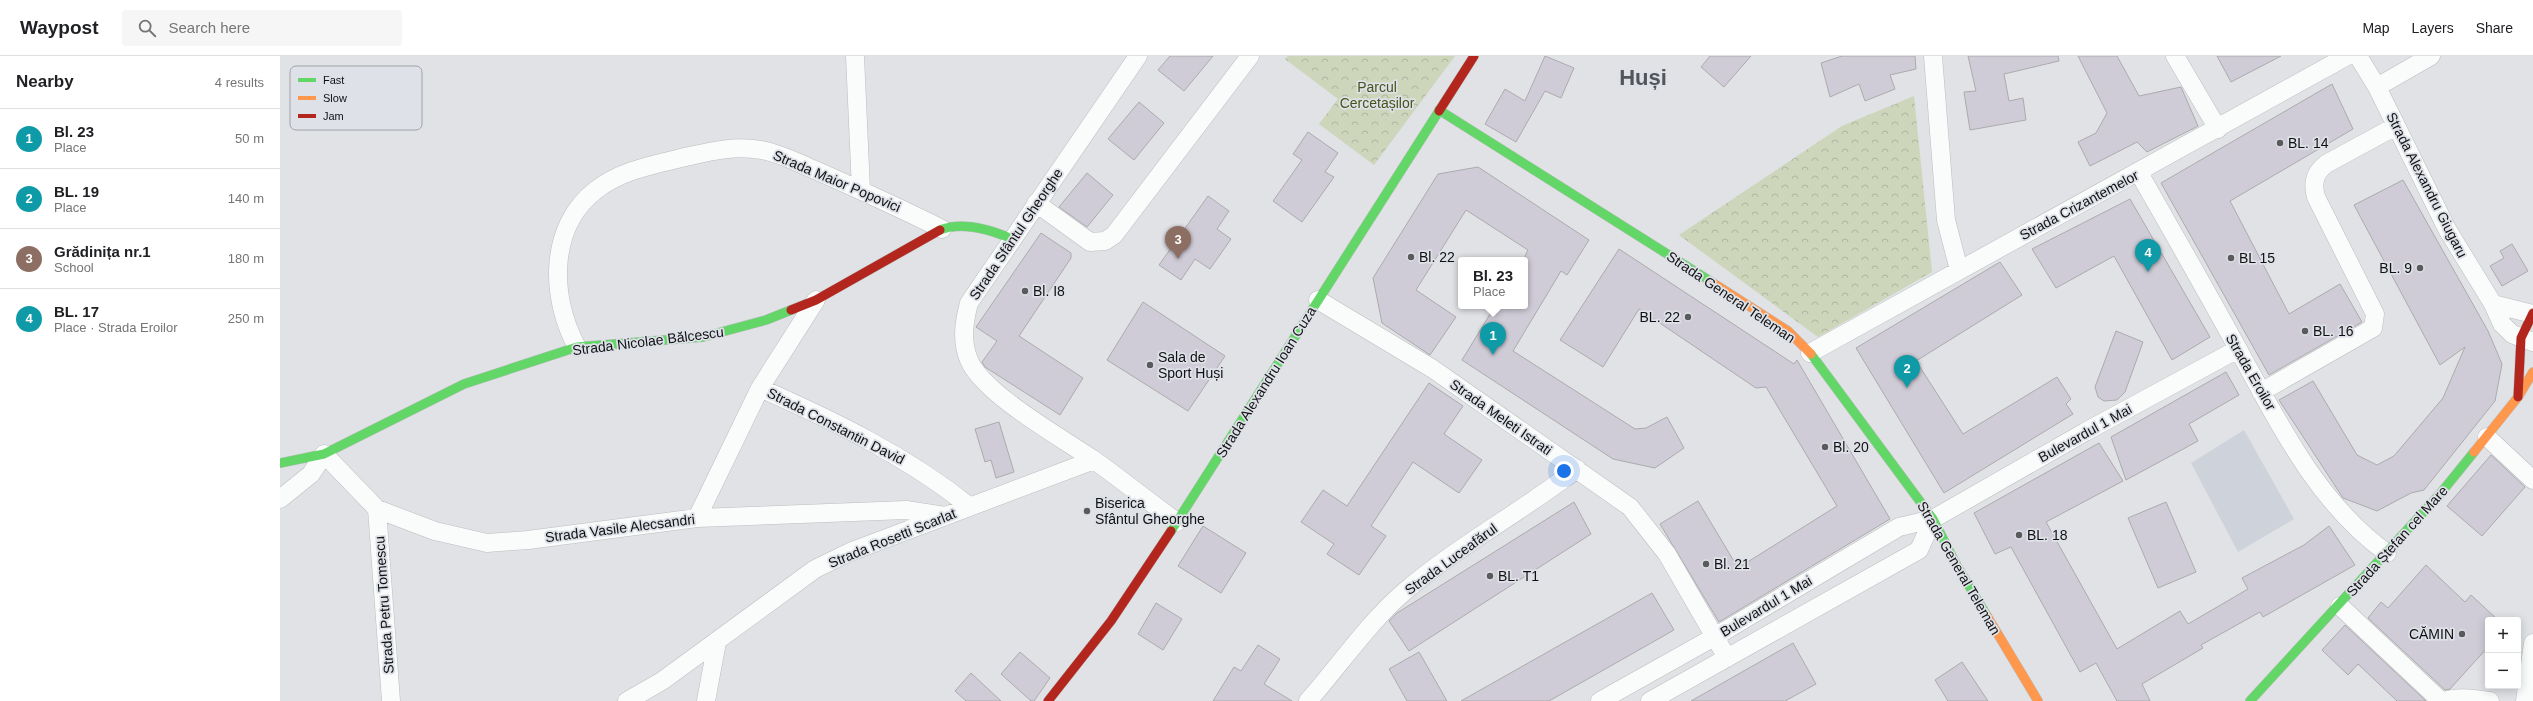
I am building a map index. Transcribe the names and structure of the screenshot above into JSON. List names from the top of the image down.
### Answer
{
  "streets": {
    "main road": [
      "Strada General Teleman",
      "Strada Nicolae Bălcescu",
      "Strada Alexandru Ioan Cuza",
      "Strada Ștefan cel Mare"
    ],
    "street": [
      "Strada Maior Popovici",
      "Strada Alexandru Giugaru",
      "Strada Crizantemelor",
      "Strada Sfântul Gheorghe",
      "Strada Eroilor",
      "Strada Meleti Istrati",
      "Strada Constantin David",
      "Bulevardul 1 Mai",
      "Strada Vasile Alecsandri",
      "Strada Rosetti Scarlat",
      "Strada Luceafărul",
      "Strada Petru Tomescu"
    ]
  },
  "crossings": [
    ["Strada Maior Popovici", "Strada Nicolae Bălcescu"],
    ["Strada Crizantemelor", "Strada General Teleman"],
    ["Strada Crizantemelor", "Strada Eroilor"],
    ["Strada Sfântul Gheorghe", "Strada Nicolae Bălcescu"],
    ["Strada Sfântul Gheorghe", "Strada Alexandru Ioan Cuza"],
    ["Strada Sfântul Gheorghe", "Strada Rosetti Scarlat"],
    ["Strada General Teleman", "Strada Alexandru Ioan Cuza"],
    ["Strada General Teleman", "Bulevardul 1 Mai"],
    ["Strada Nicolae Bălcescu", "Strada Vasile Alecsandri"],
    ["Strada Eroilor", "Bulevardul 1 Mai"],
    ["Strada Eroilor", "Strada Ștefan cel Mare"],
    ["Strada Alexandru Ioan Cuza", "Strada Meleti Istrati"],
    ["Strada Meleti Istrati", "Bulevardul 1 Mai"],
    ["Strada Meleti Istrati", "Strada Luceafărul"],
    ["Strada Constantin David", "Strada Rosetti Scarlat"],
    ["Strada Vasile Alecsandri", "Strada Rosetti Scarlat"],
    ["Strada Vasile Alecsandri", "Strada Petru Tomescu"]
  ],
  "districts": ["Huși"],
  "parks": ["Parcul Cercetașilor"],
  "places": [
    "BL. 14",
    "Bl. 22",
    "BL 15",
    "BL. 9",
    "Bl. I8",
    "BL. 22",
    "BL. 16",
    "Sala de Sport Huși",
    "Bl. 20",
    "Biserica Sfântul Gheorghe",
    "BL. 18",
    "Bl. 21",
    "BL. T1",
    "CĂMIN"
  ],
  "legend": ["Fast", "Slow", "Jam"],
  "page": {
    "header": "Waypost",
    "search": "Search here",
    "nav": ["Map", "Layers", "Share"],
    "heading": ["Nearby", "4 results"],
    "list": [
      {
        "mark": "1",
        "name": "Bl. 23",
        "note": "Place",
        "value": "50 m"
      },
      {
        "mark": "2",
        "name": "BL. 19",
        "note": "Place",
        "value": "140 m"
      },
      {
        "mark": "3",
        "name": "Grădinița nr.1",
        "note": "School",
        "value": "180 m"
      },
      {
        "mark": "4",
        "name": "BL. 17",
        "note": "Place · Strada Eroilor",
        "value": "250 m"
      }
    ],
    "pins": [
      "3",
      "4",
      "1",
      "2"
    ],
    "popup": ["Bl. 23", "Place"],
    "map_buttons": ["+", "−"]
  }
}
